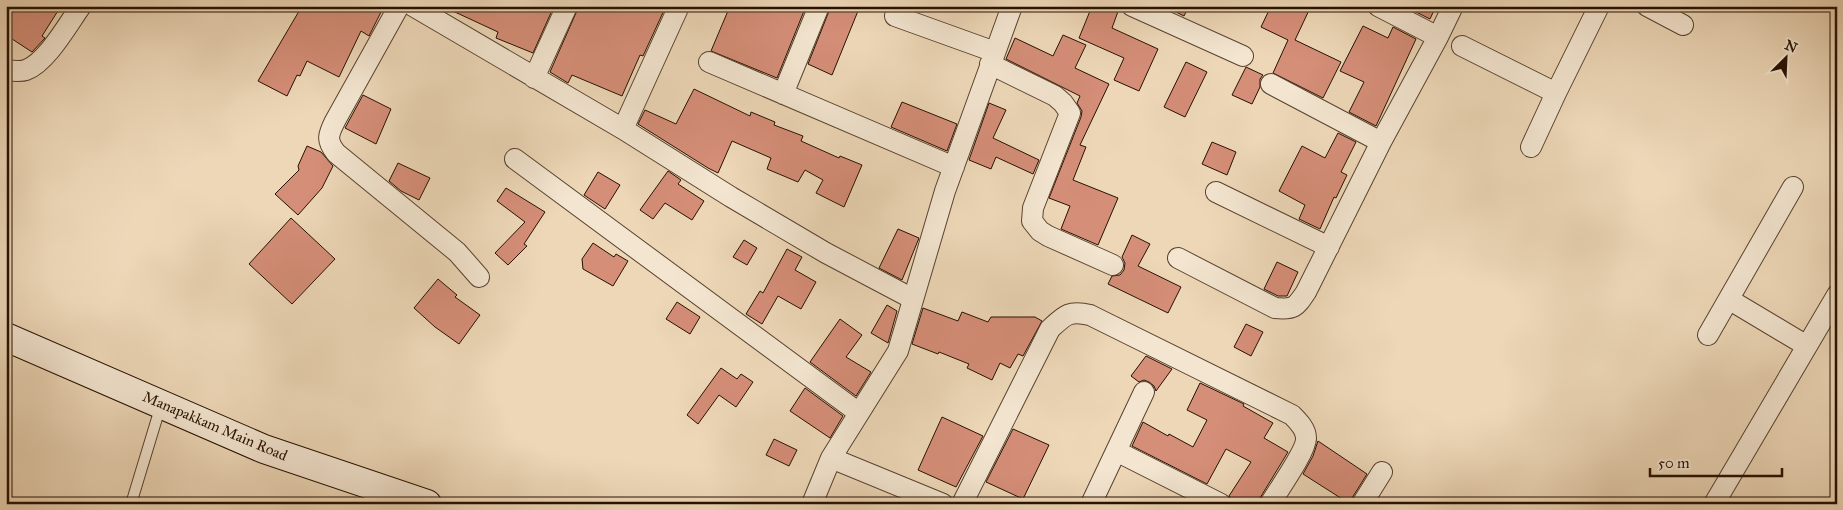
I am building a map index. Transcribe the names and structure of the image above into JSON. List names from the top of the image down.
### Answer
{
  "streets": {
    "main road": ["Manapakkam Main Road"]
  },
  "scale_bar": "50 m",
  "north": "top right"
}
